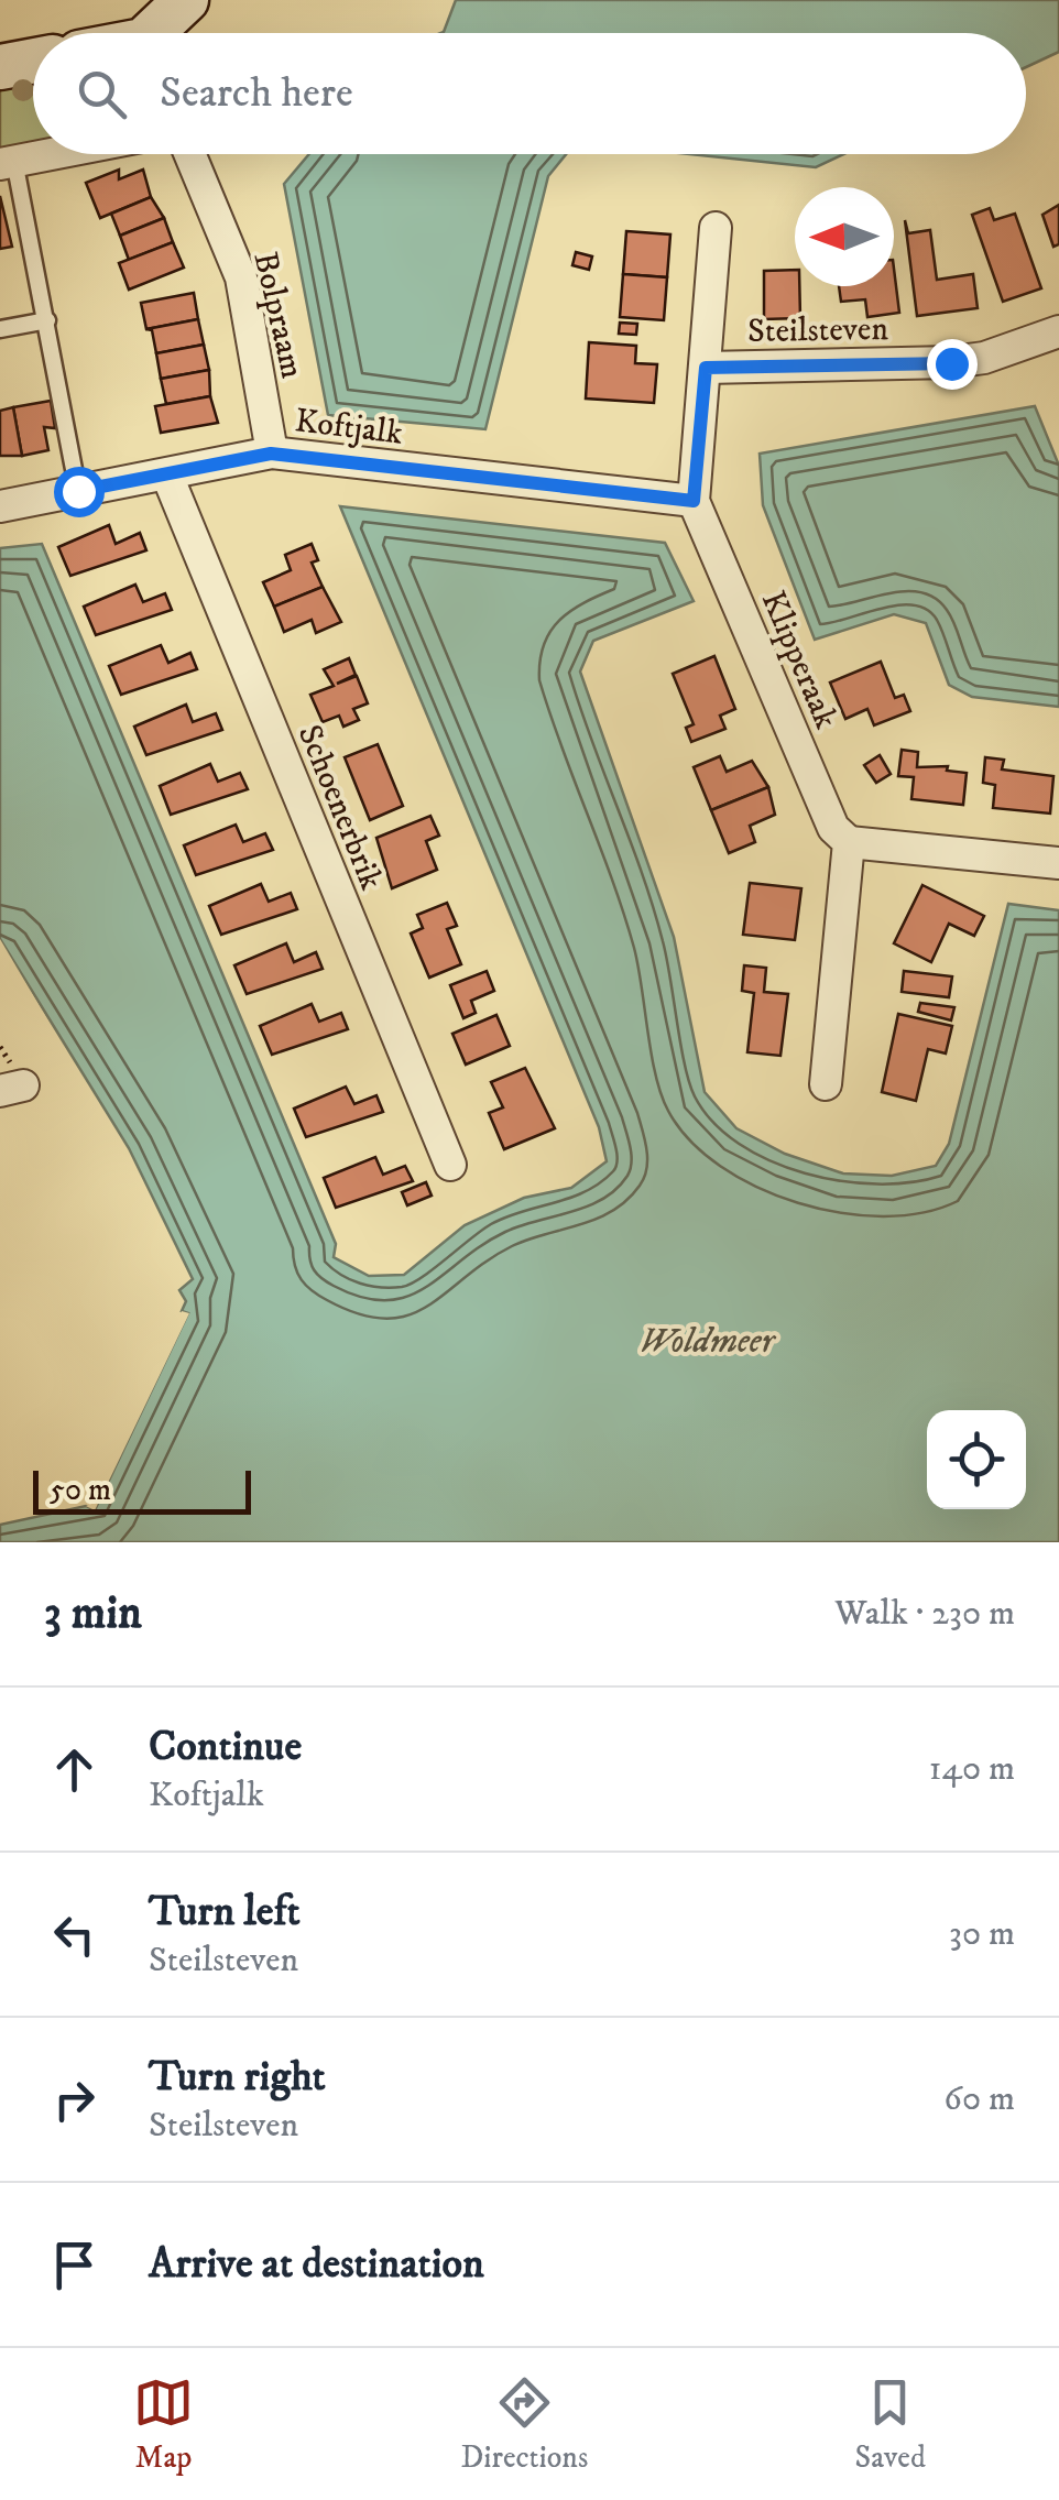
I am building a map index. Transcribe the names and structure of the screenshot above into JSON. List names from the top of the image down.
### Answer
{
  "streets": {
    "street": [
      "Bolpraam",
      "Steilsteven",
      "Koftjalk",
      "Klipperaak",
      "Schoenerbrik"
    ]
  },
  "crossings": [
    ["Bolpraam", "Koftjalk"],
    ["Steilsteven", "Koftjalk"],
    ["Steilsteven", "Klipperaak"],
    ["Koftjalk", "Klipperaak"],
    ["Koftjalk", "Schoenerbrik"]
  ],
  "water": ["Woldmeer"],
  "scale_bar": "50 m",
  "north": "left",
  "page": {
    "search": "Search here",
    "scale": "50 m",
    "heading": ["3 min", "Walk · 230 m"],
    "list": [
      ["Continue", "Koftjalk", "140 m"],
      ["Turn left", "Steilsteven", "30 m"],
      ["Turn right", "Steilsteven", "60 m"],
      "Arrive at destination"
    ],
    "nav": ["Map", "Directions", "Saved"]
  }
}
